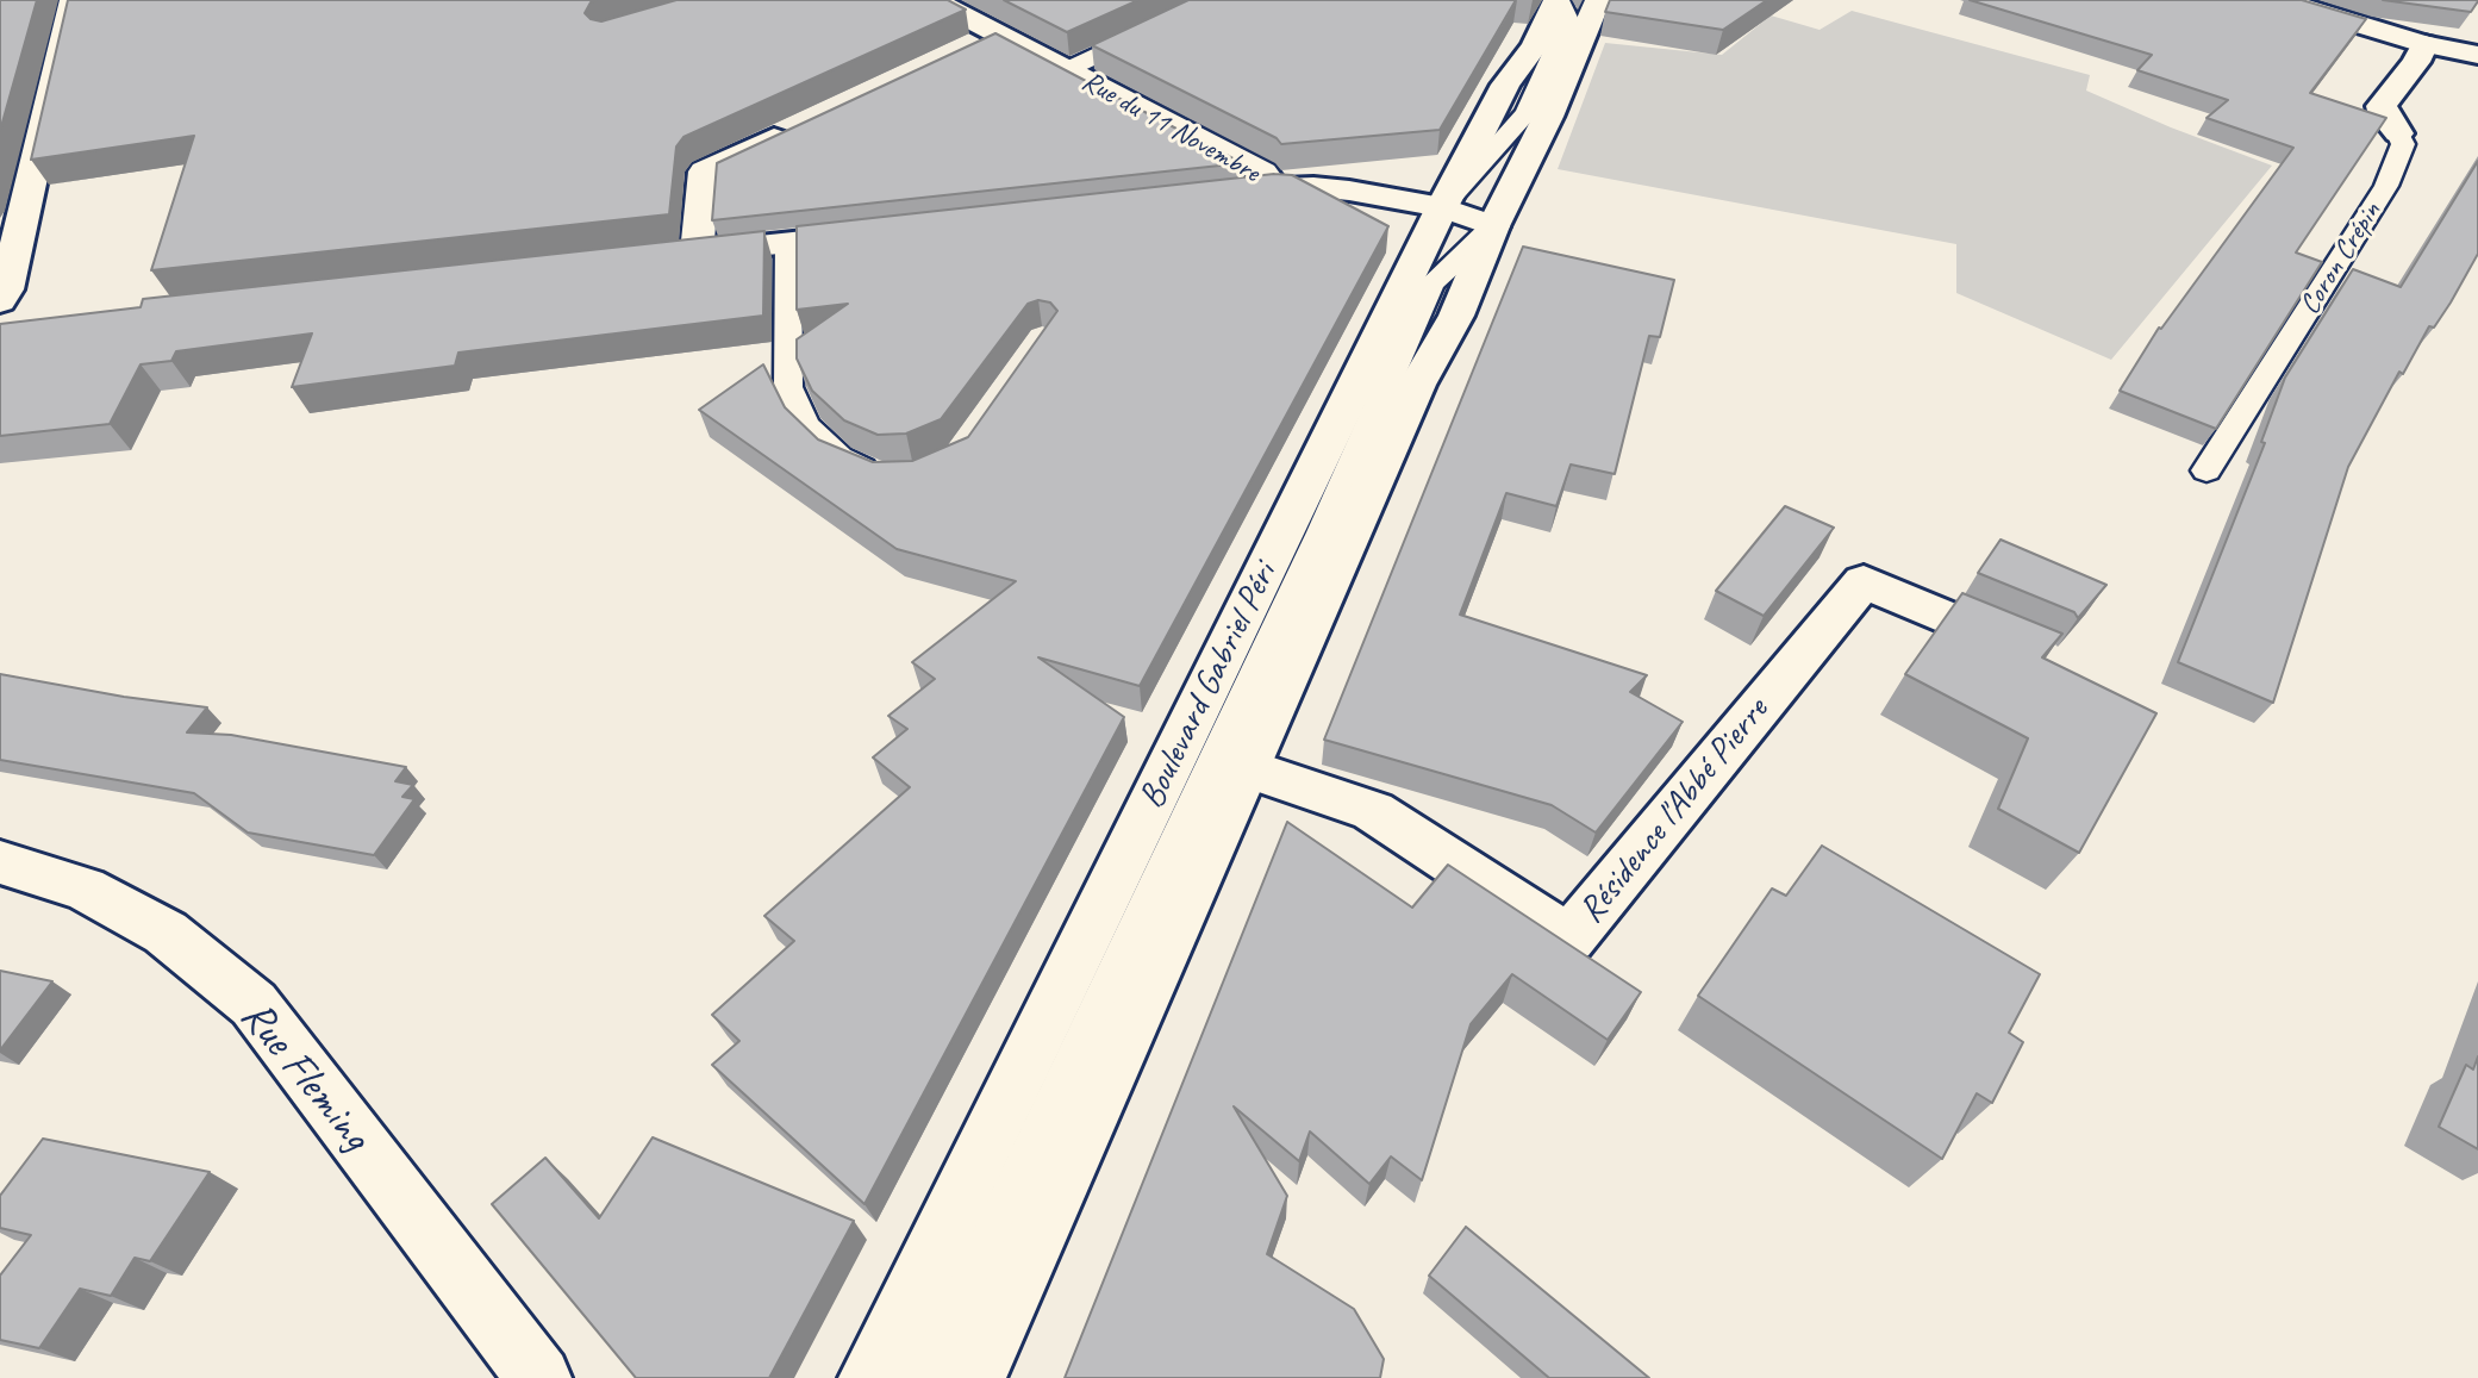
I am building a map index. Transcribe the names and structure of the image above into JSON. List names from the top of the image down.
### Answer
{
  "streets": {
    "street": [
      "Rue du 11 Novembre",
      "Coron Crépin",
      "Boulevard Gabriel Péri",
      "Résidence l'Abbé Pierre",
      "Rue Fleming"
    ]
  },
  "crossings": [
    ["Boulevard Gabriel Péri", "Résidence l'Abbé Pierre"]
  ]
}
